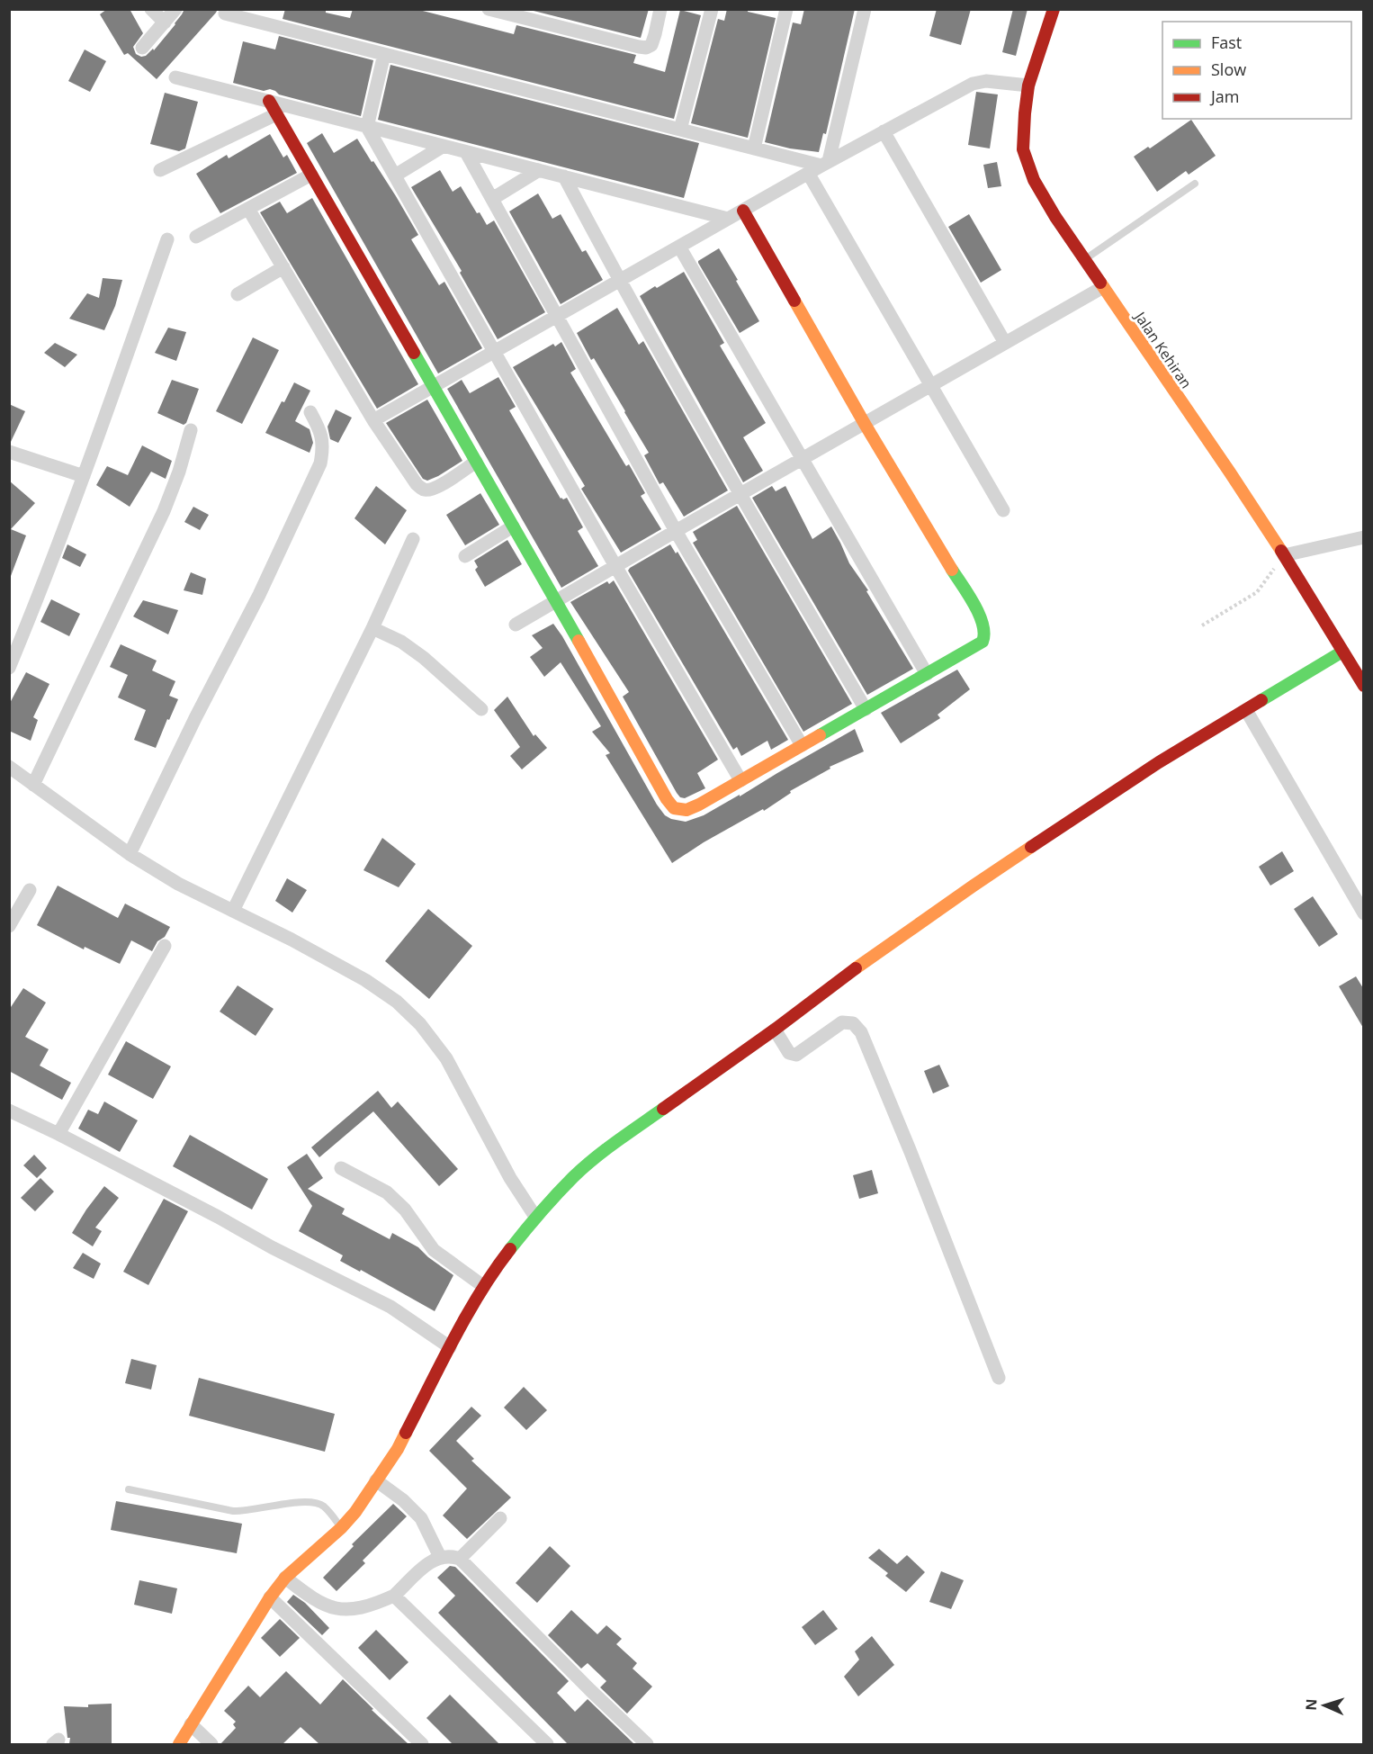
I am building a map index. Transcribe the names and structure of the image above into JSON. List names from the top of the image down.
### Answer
{
  "streets": {
    "street": ["Jalan Kehiran"]
  },
  "legend": ["Fast", "Slow", "Jam"],
  "north": "left"
}
